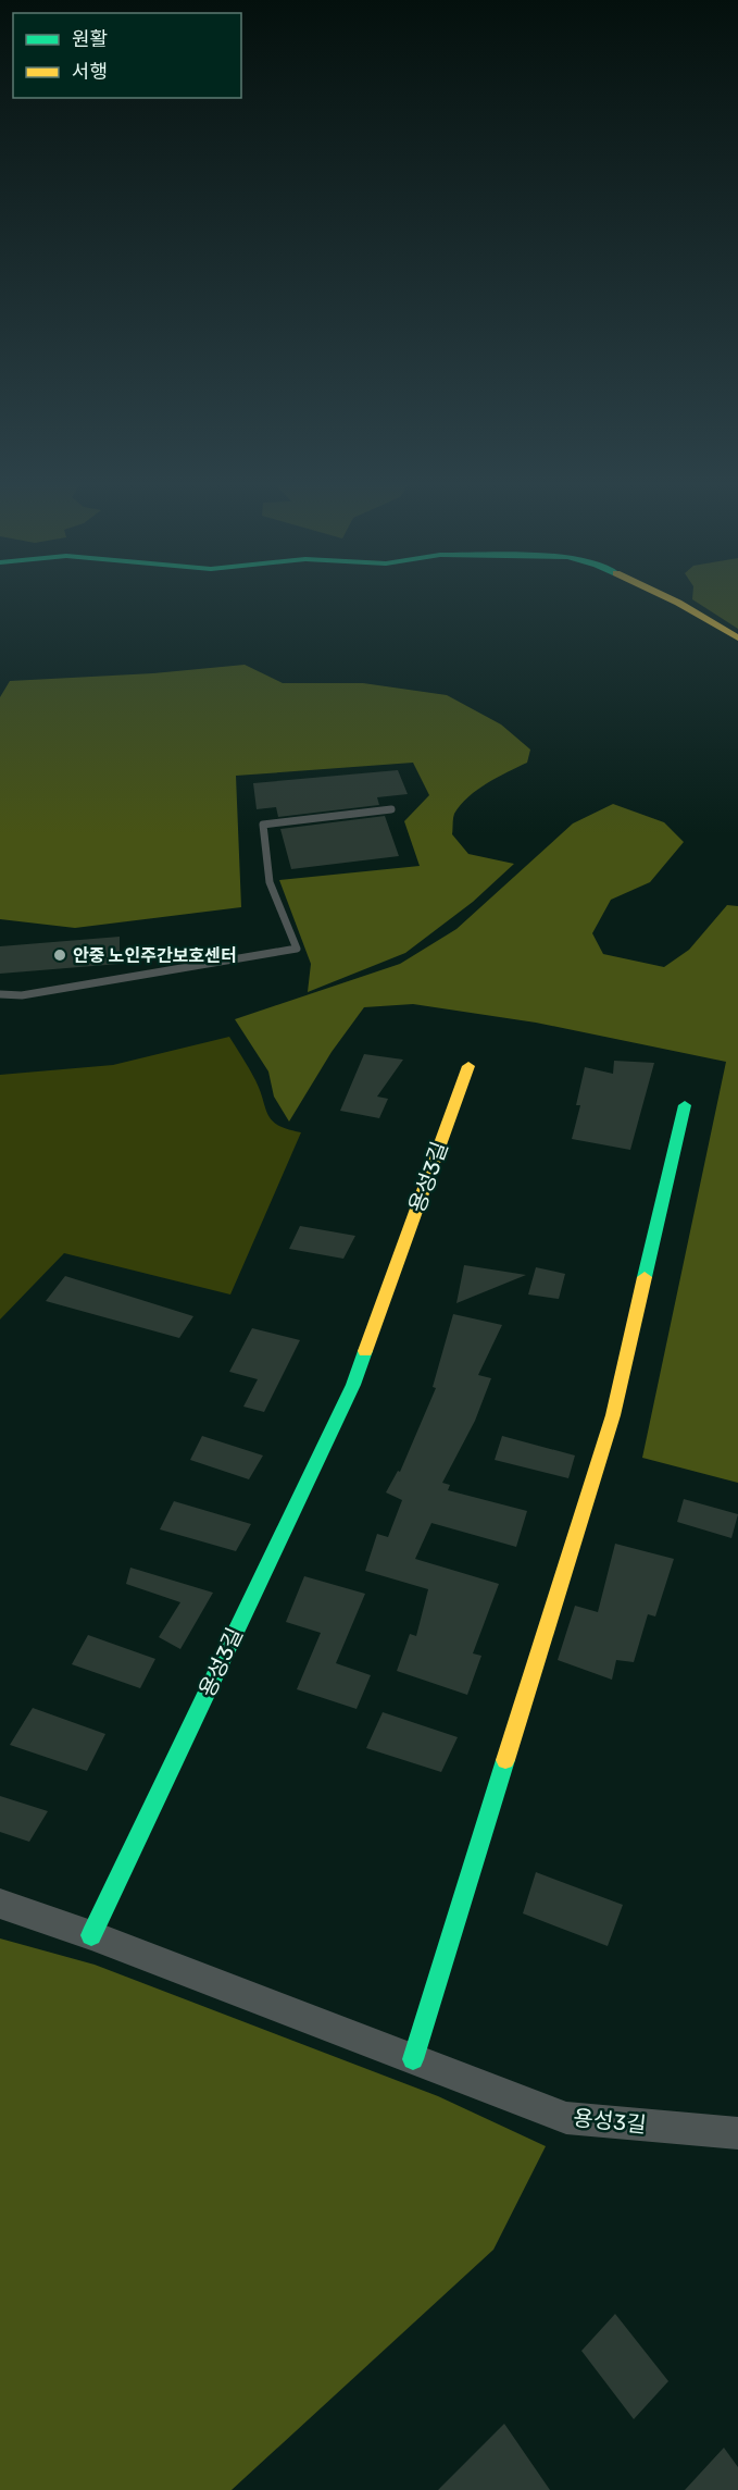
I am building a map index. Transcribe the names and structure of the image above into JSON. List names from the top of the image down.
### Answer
{
  "streets": {
    "street": ["용성3길"]
  },
  "places": ["안중 노인주간보호센터"],
  "legend": ["원활", "서행"]
}
